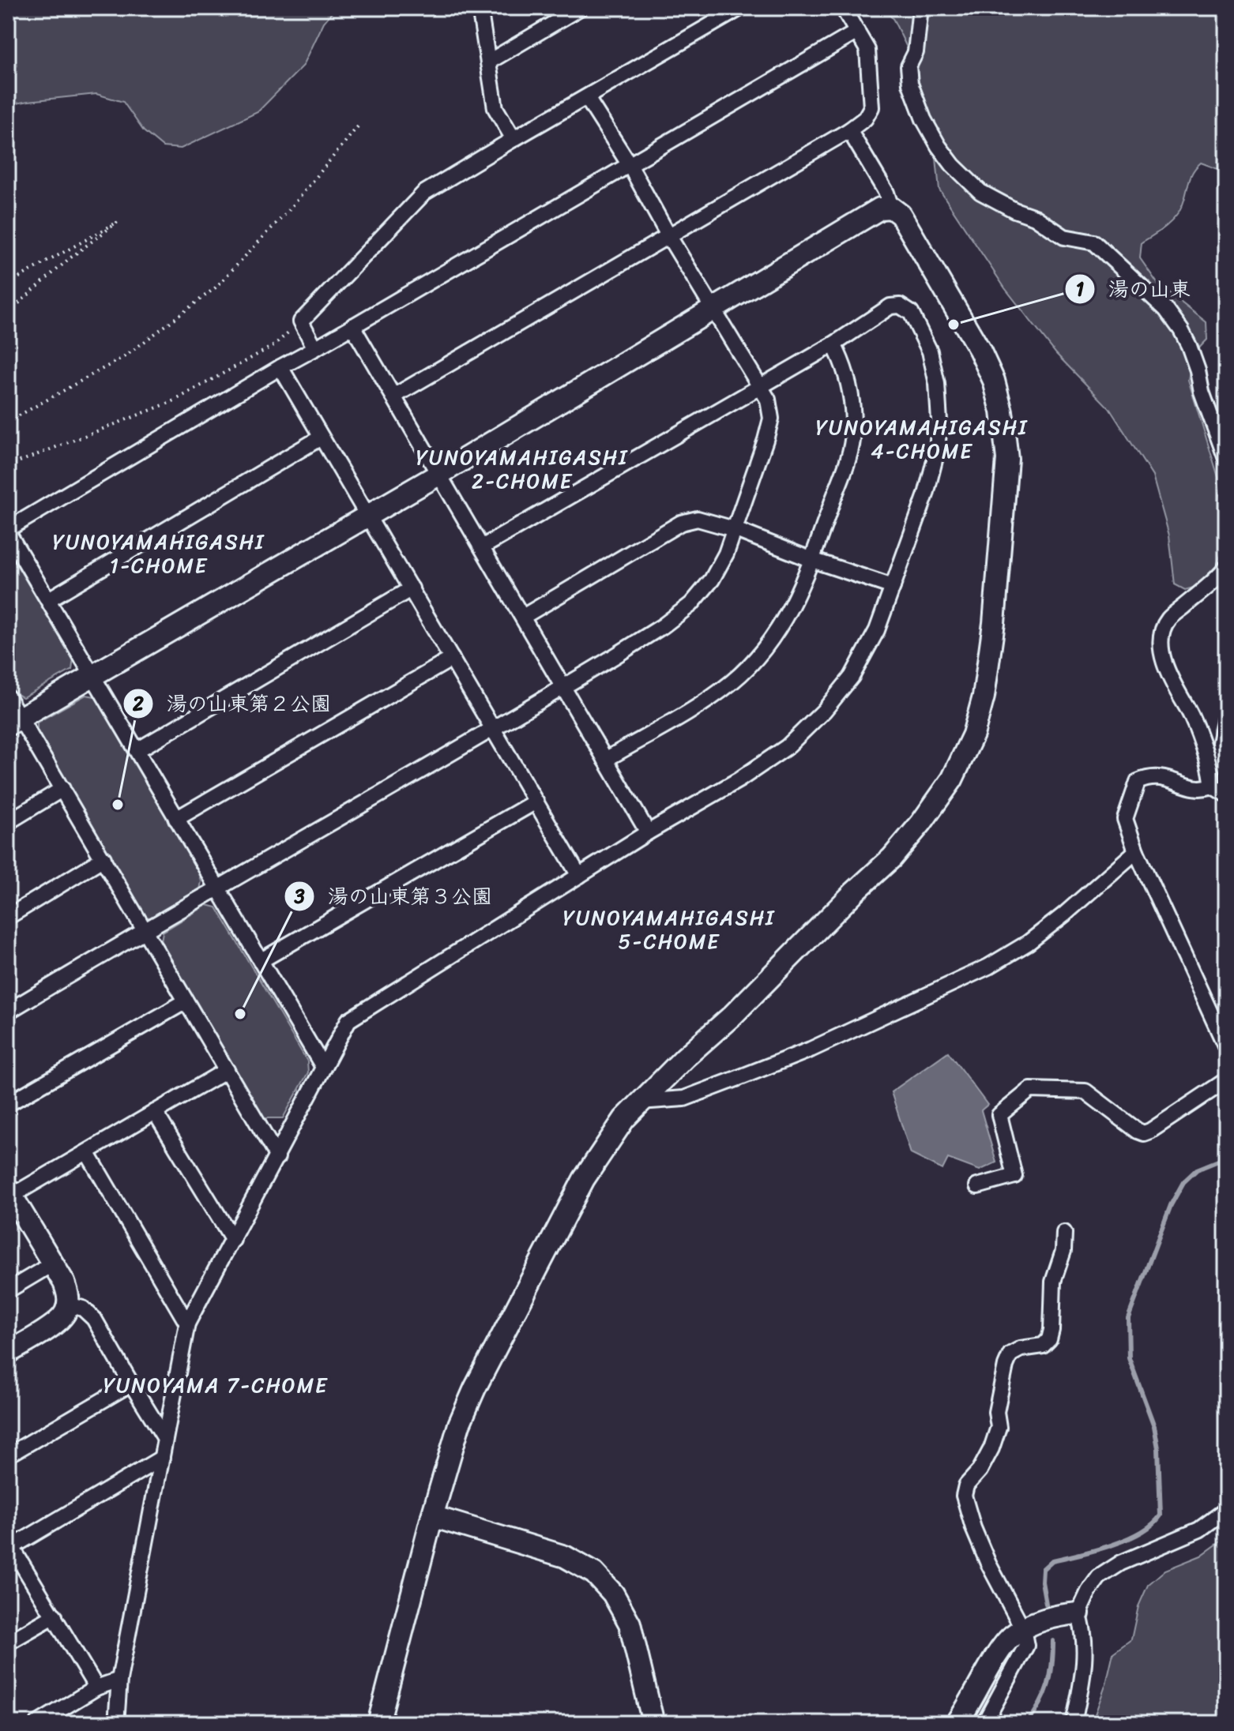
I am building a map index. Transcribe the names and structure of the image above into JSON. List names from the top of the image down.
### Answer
{
  "districts": [
    "YUNOYAMAHIGASHI 4-CHOME",
    "YUNOYAMAHIGASHI 2-CHOME",
    "YUNOYAMAHIGASHI 1-CHOME",
    "YUNOYAMAHIGASHI 5-CHOME",
    "YUNOYAMA 7-CHOME"
  ],
  "places": ["湯の山東", "湯の山東第２公園", "湯の山東第３公園"]
}
